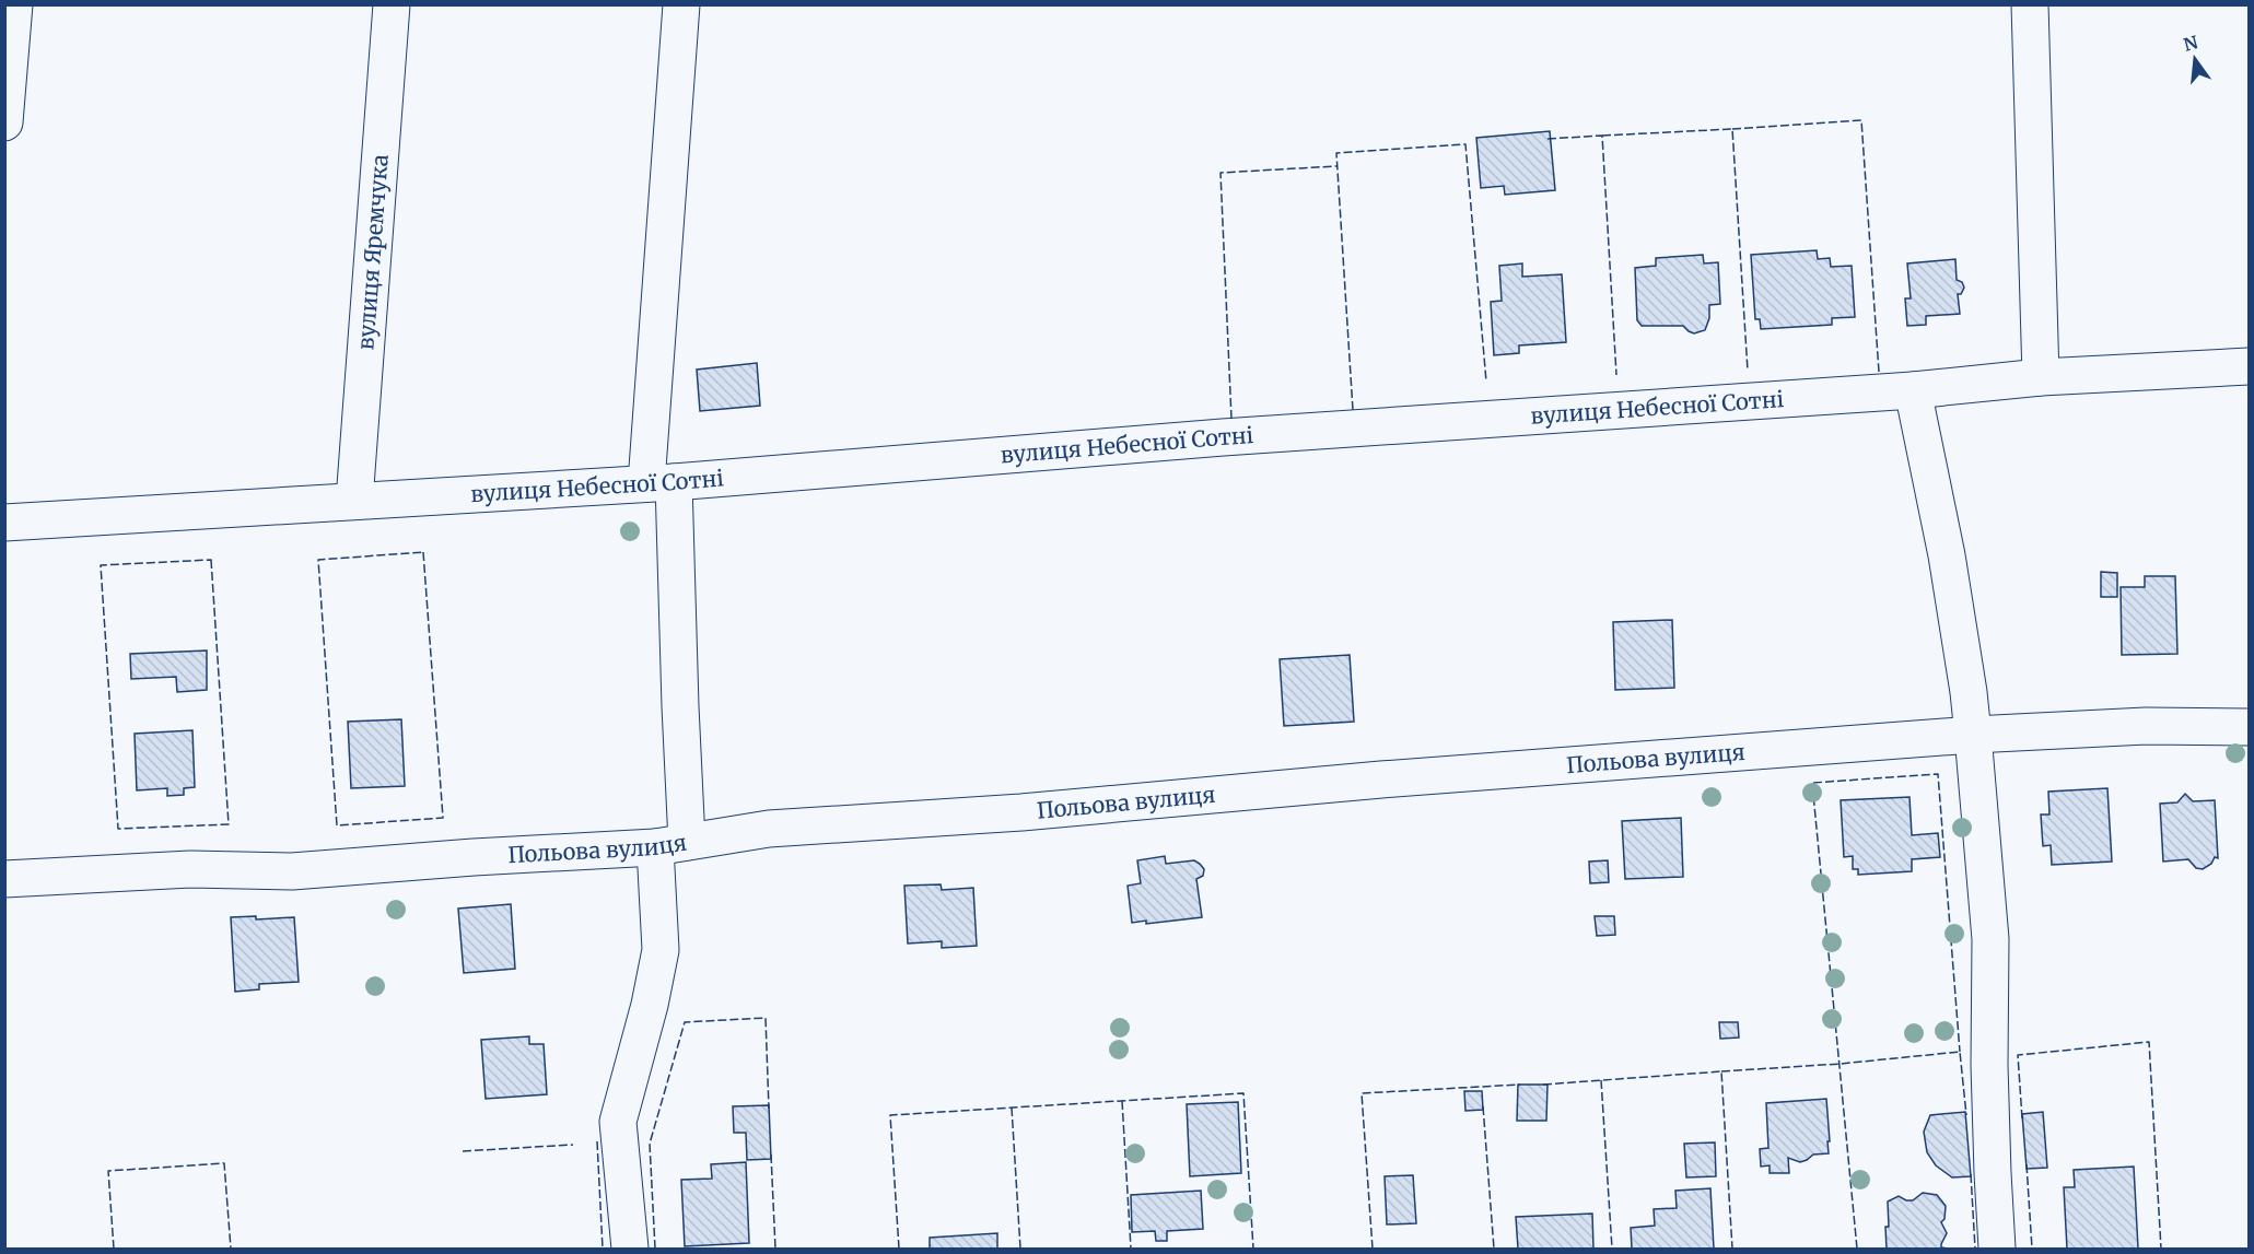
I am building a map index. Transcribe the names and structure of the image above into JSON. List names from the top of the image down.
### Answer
{
  "streets": {
    "street": ["вулиця Яремчука", "вулиця Небесної Сотні", "Польова вулиця"]
  },
  "crossings": [
    ["вулиця Яремчука", "вулиця Небесної Сотні"]
  ],
  "north": "top"
}
